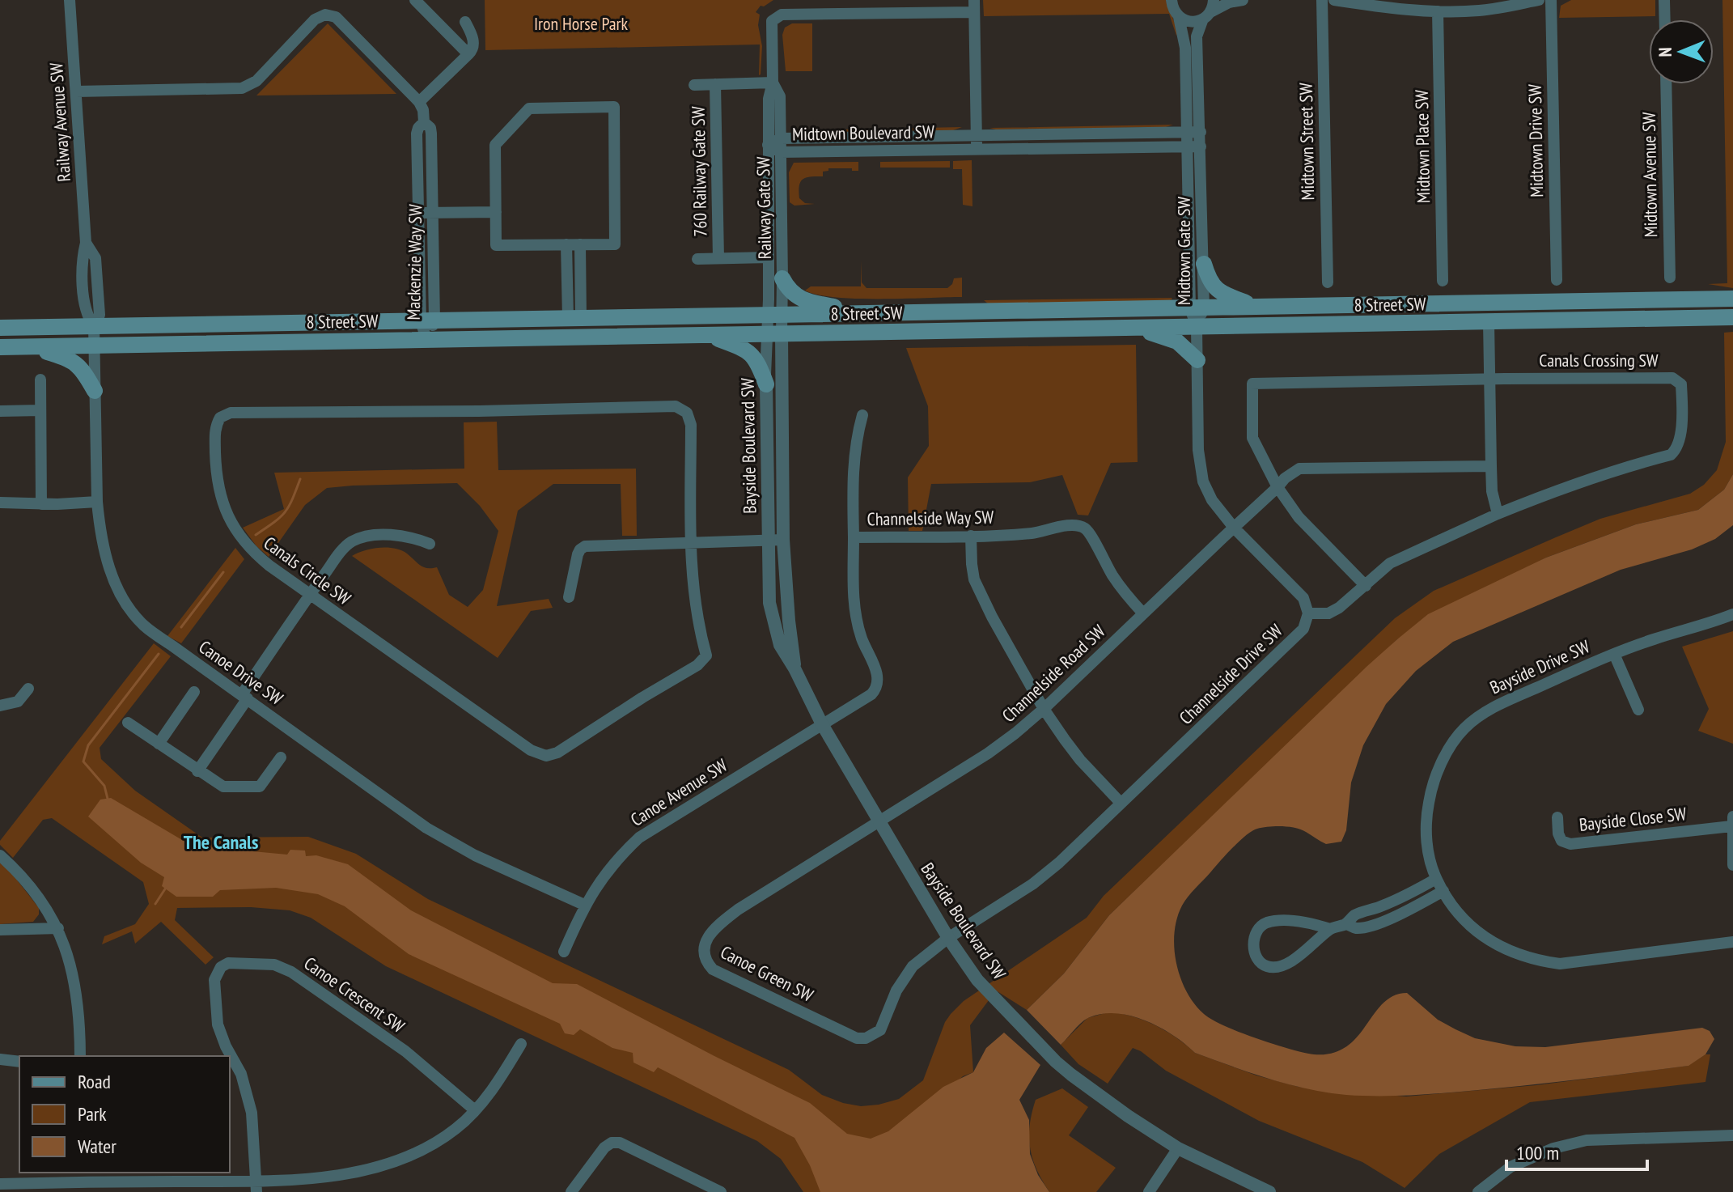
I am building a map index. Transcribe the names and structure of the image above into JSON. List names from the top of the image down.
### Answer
{
  "streets": {
    "main road": ["8 Street SW"],
    "street": [
      "Railway Avenue SW",
      "Midtown Boulevard SW",
      "Midtown Drive SW",
      "Midtown Street SW",
      "Midtown Place SW",
      "760 Railway Gate SW",
      "Midtown Avenue SW",
      "Railway Gate SW",
      "Midtown Gate SW",
      "Mackenzie Way SW",
      "Canals Crossing SW",
      "Bayside Boulevard SW",
      "Channelside Way SW",
      "Canals Circle SW",
      "Bayside Drive SW",
      "Canoe Drive SW",
      "Channelside Road SW",
      "Channelside Drive SW",
      "Canoe Avenue SW",
      "Bayside Close SW",
      "Canoe Green SW",
      "Canoe Crescent SW"
    ]
  },
  "crossings": [
    ["Railway Avenue SW", "8 Street SW"],
    ["Railway Avenue SW", "Canoe Drive SW"],
    ["Midtown Boulevard SW", "Railway Gate SW"],
    ["Midtown Boulevard SW", "Midtown Gate SW"],
    ["760 Railway Gate SW", "Railway Gate SW"],
    ["Railway Gate SW", "8 Street SW"],
    ["Railway Gate SW", "Bayside Boulevard SW"],
    ["Midtown Gate SW", "8 Street SW"],
    ["Mackenzie Way SW", "8 Street SW"],
    ["8 Street SW", "Bayside Boulevard SW"],
    ["8 Street SW", "Canoe Drive SW"],
    ["Canals Crossing SW", "Channelside Drive SW"],
    ["Bayside Boulevard SW", "Channelside Way SW"],
    ["Bayside Boulevard SW", "Channelside Road SW"],
    ["Bayside Boulevard SW", "Channelside Drive SW"],
    ["Bayside Boulevard SW", "Canoe Avenue SW"],
    ["Bayside Boulevard SW", "Canoe Green SW"],
    ["Channelside Way SW", "Channelside Road SW"],
    ["Channelside Way SW", "Canoe Avenue SW"],
    ["Canoe Drive SW", "Canoe Avenue SW"],
    ["Channelside Road SW", "Canoe Green SW"],
    ["Channelside Drive SW", "Canoe Green SW"]
  ],
  "districts": ["The Canals"],
  "parks": ["Iron Horse Park"],
  "legend": ["Road", "Park", "Water"],
  "scale_bar": "100 m",
  "north": "left"
}
